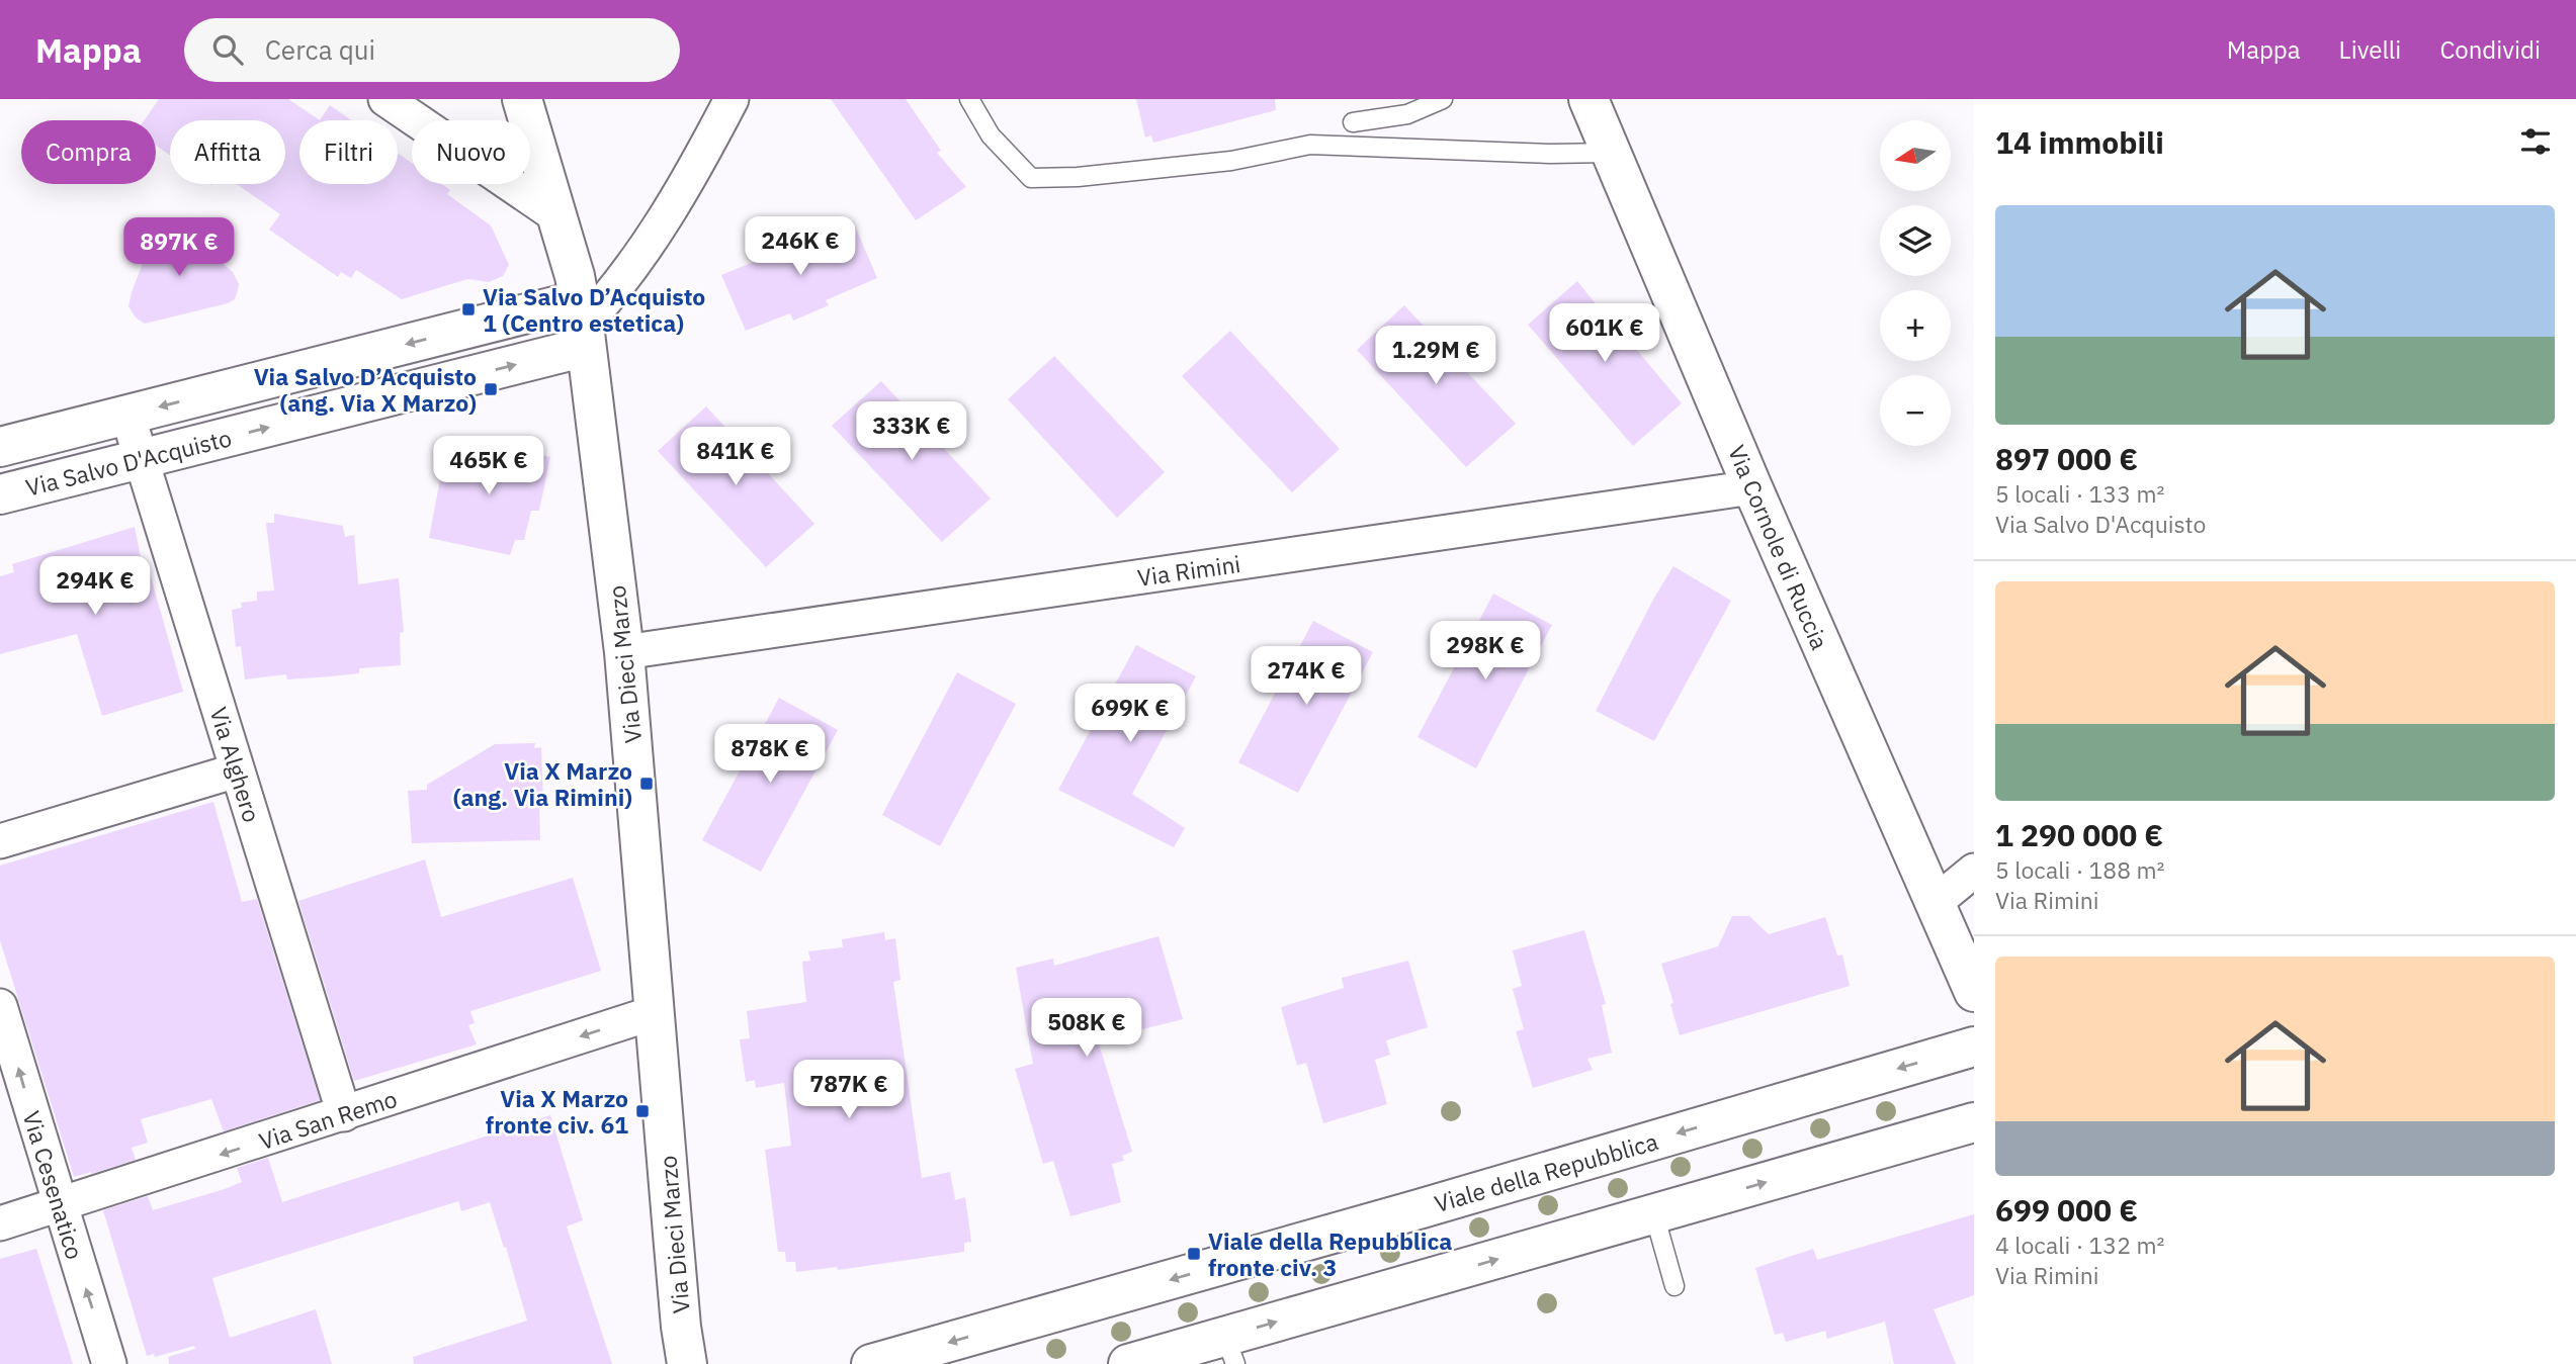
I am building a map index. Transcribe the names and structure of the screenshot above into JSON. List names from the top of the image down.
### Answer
{
  "streets": {
    "main road": [
      "Via Salvo D'Acquisto",
      "Via Cornole di Ruccia",
      "Via Dieci Marzo",
      "Viale della Repubblica"
    ],
    "street": [
      "Via Rimini",
      "Via Alghero",
      "Via San Remo",
      "Via Cesenatico"
    ]
  },
  "crossings": [
    ["Via Salvo D'Acquisto", "Via Dieci Marzo"],
    ["Via Salvo D'Acquisto", "Via Alghero"],
    ["Via Cornole di Ruccia", "Via Rimini"],
    ["Via Rimini", "Via Dieci Marzo"],
    ["Via Dieci Marzo", "Via San Remo"],
    ["Via Alghero", "Via San Remo"],
    ["Via San Remo", "Via Cesenatico"]
  ],
  "one_way": ["Via San Remo", "Via Cesenatico"],
  "places": {
    "transit": [
      "Via Salvo D’Acquisto 1 (Centro estetica)",
      "Via Salvo D’Acquisto (ang. Via X Marzo)",
      "Via X Marzo (ang. Via Rimini)",
      "Via X Marzo fronte civ. 61",
      "Viale della Repubblica fronte civ. 3"
    ]
  },
  "north": "left",
  "page": {
    "header": "Mappa",
    "search": "Cerca qui",
    "nav": ["Mappa", "Livelli", "Condividi"],
    "heading": "14 immobili",
    "map_buttons": ["+", "−"],
    "chip": [
      "Compra",
      "Affitta",
      "Filtri",
      "Nuovo"
    ],
    "list": [
      {
        "name": "897 000 €",
        "note": "5 locali · 133 m² · Via Salvo D'Acquisto"
      },
      {
        "name": "1 290 000 €",
        "note": "5 locali · 188 m² · Via Rimini"
      },
      {
        "name": "699 000 €",
        "note": "4 locali · 132 m² · Via Rimini"
      }
    ],
    "price": [
      "246K €",
      "897K €",
      "601K €",
      "1.29M €",
      "333K €",
      "841K €",
      "465K €",
      "294K €",
      "298K €",
      "274K €",
      "699K €",
      "878K €",
      "508K €",
      "787K €"
    ]
  }
}
